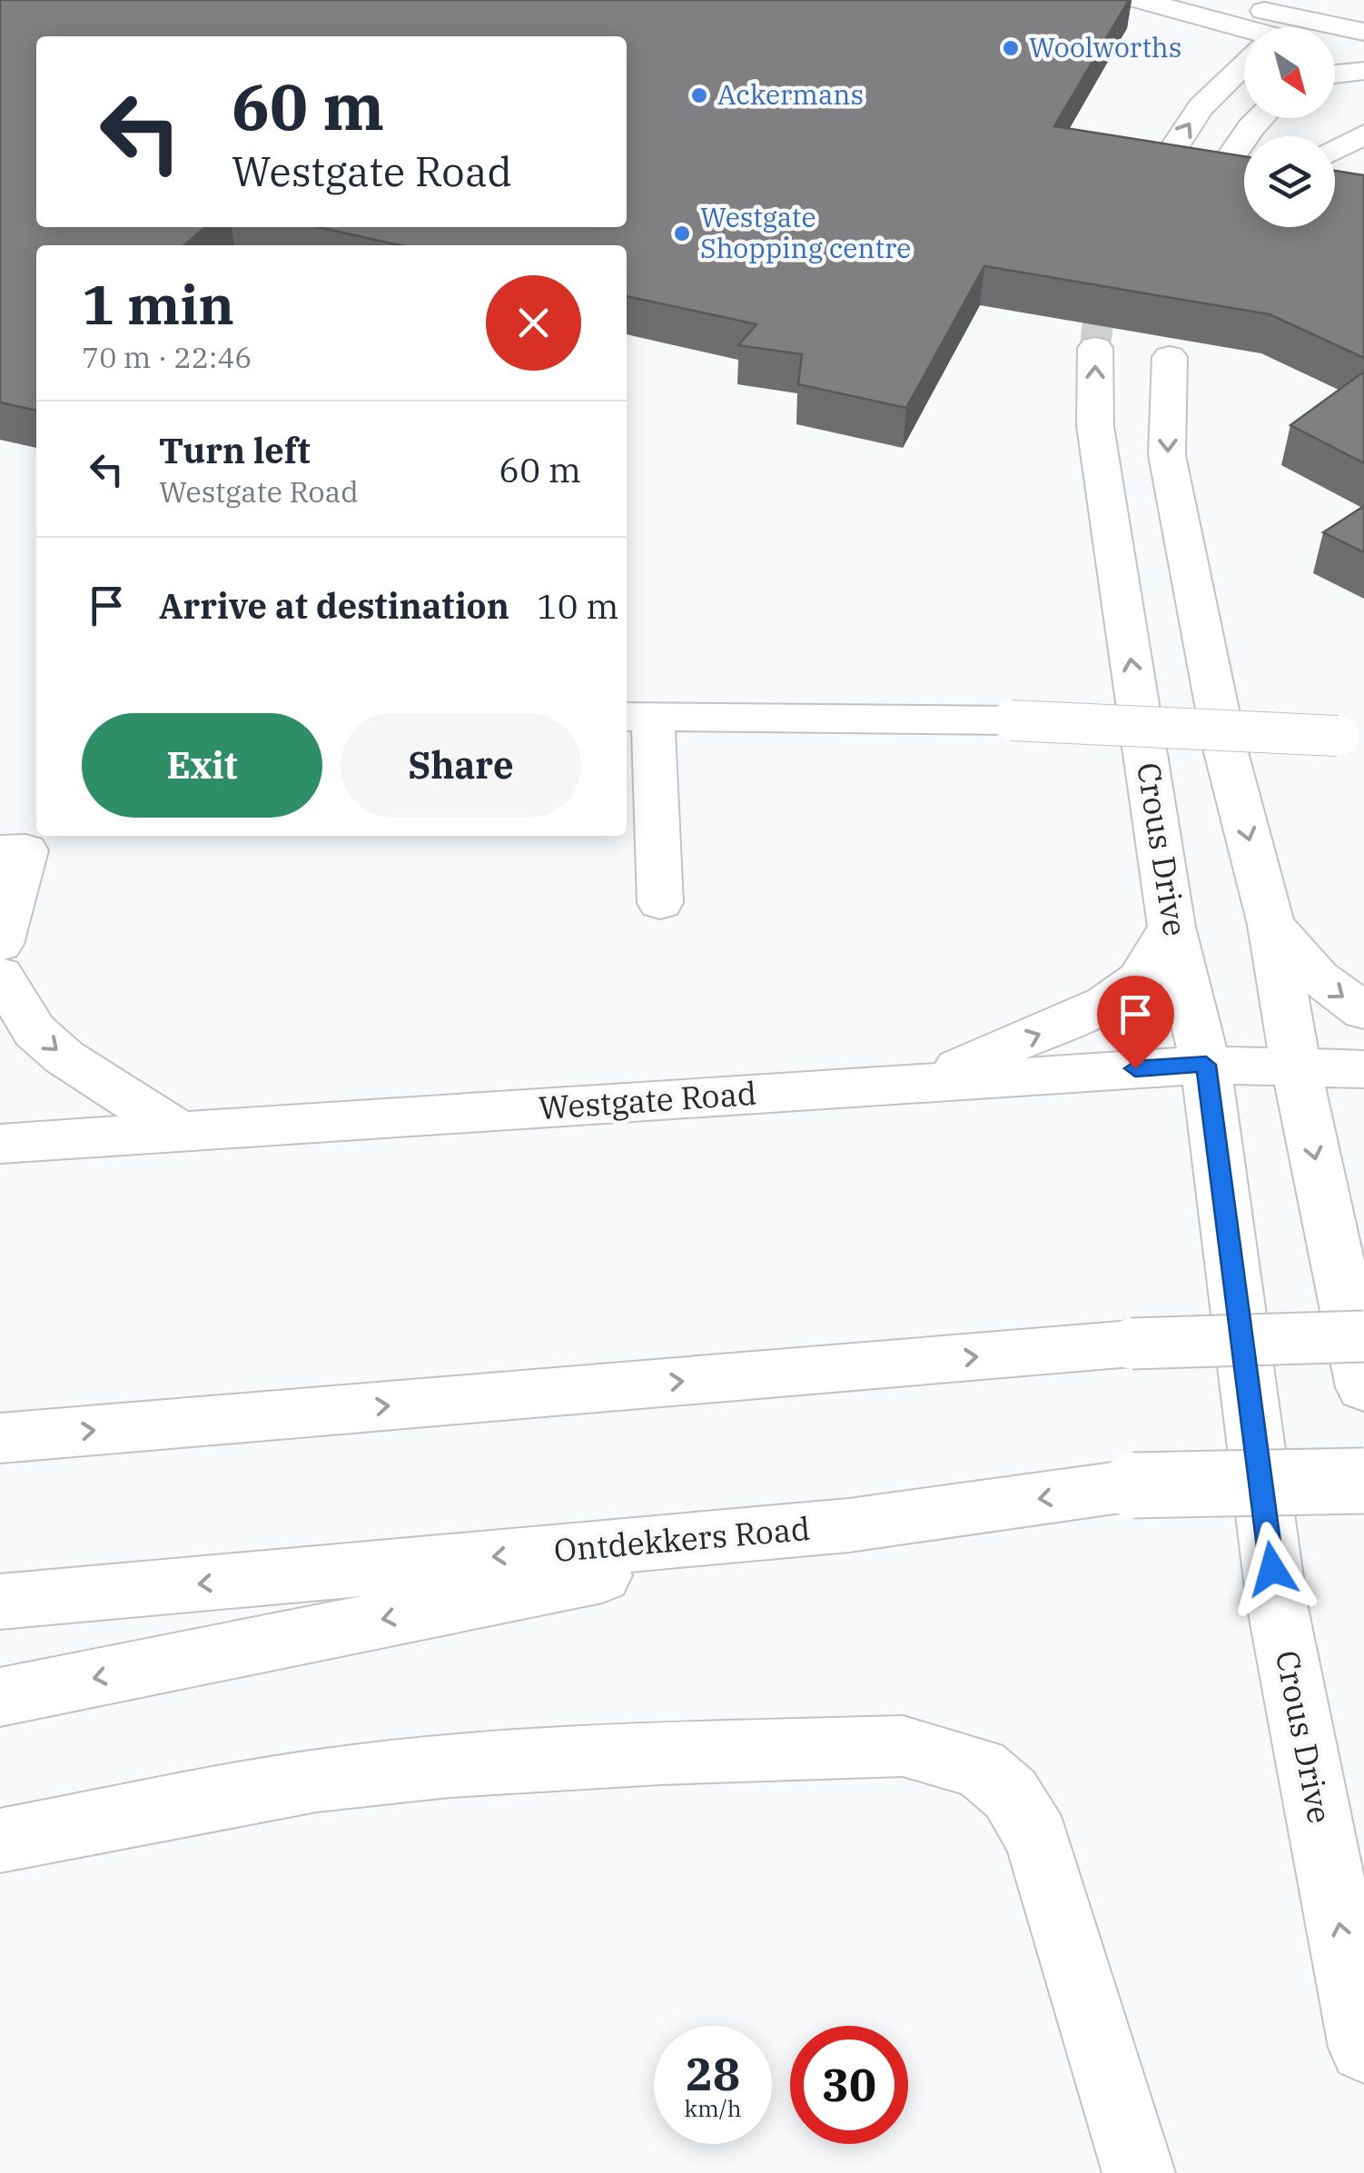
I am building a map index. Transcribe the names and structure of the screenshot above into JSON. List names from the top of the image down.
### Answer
{
  "streets": {
    "street": ["Crous Drive", "Westgate Road", "Ontdekkers Road"]
  },
  "crossings": [
    ["Crous Drive", "Westgate Road"]
  ],
  "places": ["Woolworths", "Ackermans", "Westgate Shopping centre"],
  "north": "bottom right",
  "page": {
    "turn": ["60 m", "Westgate Road"],
    "heading": ["1 min", "70 m · 22:46"],
    "list": [
      {
        "name": "Turn left",
        "note": "Westgate Road",
        "value": "60 m"
      },
      {
        "name": "Arrive at destination",
        "value": "10 m"
      }
    ],
    "buttons": ["Exit", "Share"],
    "speed": "28 km/h",
    "limit": "30"
  }
}
